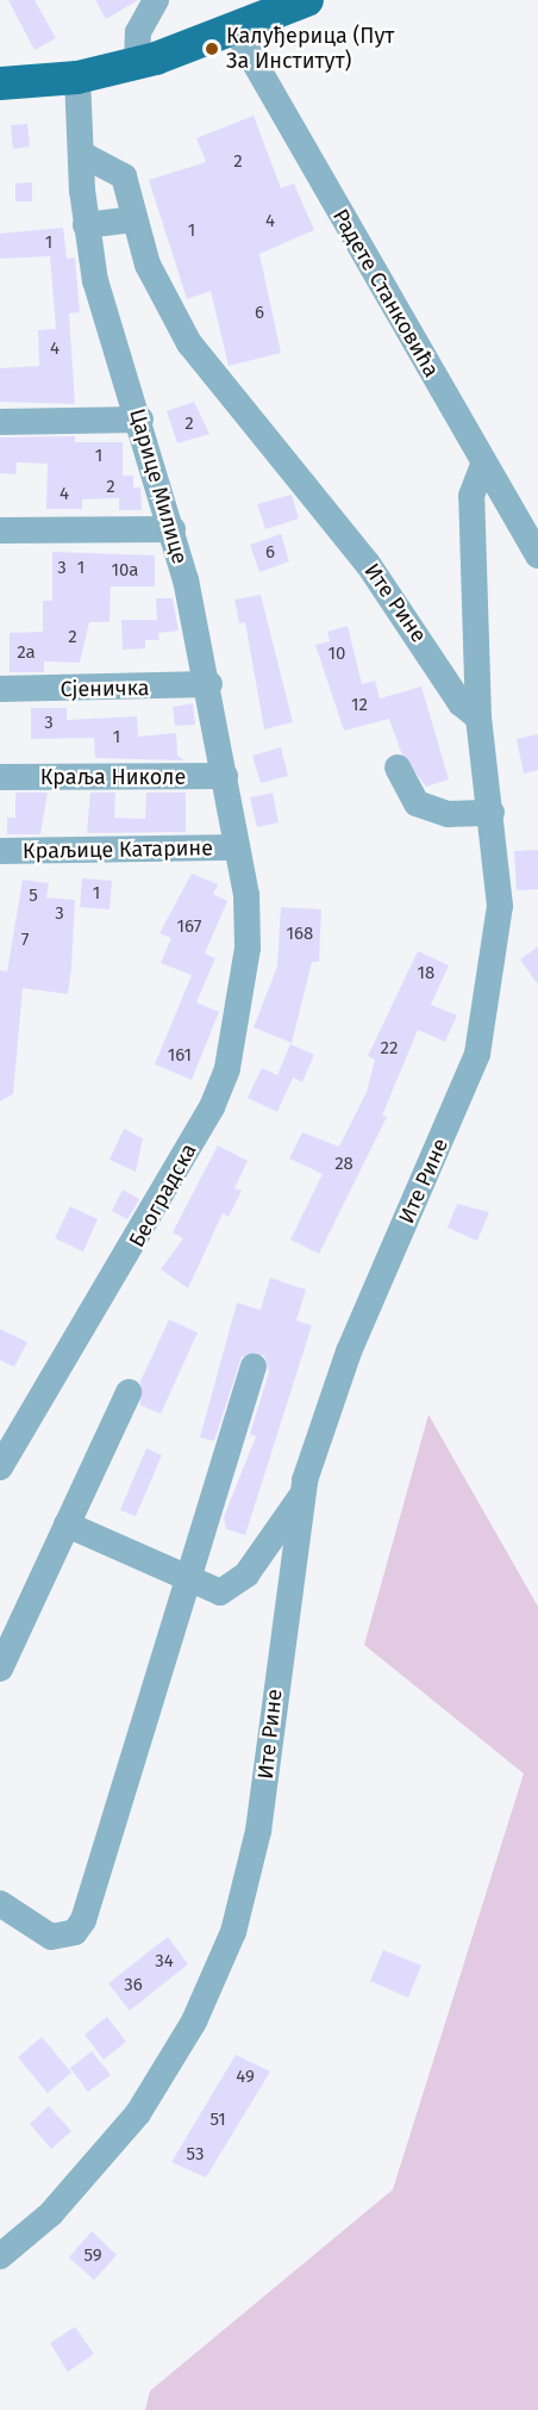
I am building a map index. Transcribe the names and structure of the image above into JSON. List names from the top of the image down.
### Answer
{
  "streets": {
    "street": [
      "Радете Станковића",
      "Царице Милице",
      "Ите Рине",
      "Сјеничка",
      "Краља Николе",
      "Краљице Катарине",
      "Београдска"
    ]
  },
  "crossings": [
    ["Царице Милице", "Ите Рине"],
    ["Царице Милице", "Сјеничка"],
    ["Царице Милице", "Краља Николе"],
    ["Царице Милице", "Краљице Катарине"],
    ["Царице Милице", "Београдска"]
  ],
  "places": ["Калуђерица (Пут За Институт)"],
  "house_numbers": [
    "2",
    "4",
    "1",
    "1",
    "6",
    "4",
    "2",
    "1",
    "2",
    "4",
    "6",
    "3",
    "1",
    "10a",
    "2",
    "2a",
    "10",
    "12",
    "3",
    "1",
    "1",
    "5",
    "3",
    "167",
    "168",
    "7",
    "18",
    "22",
    "161",
    "28",
    "34",
    "36",
    "49",
    "51",
    "53",
    "59"
  ]
}
